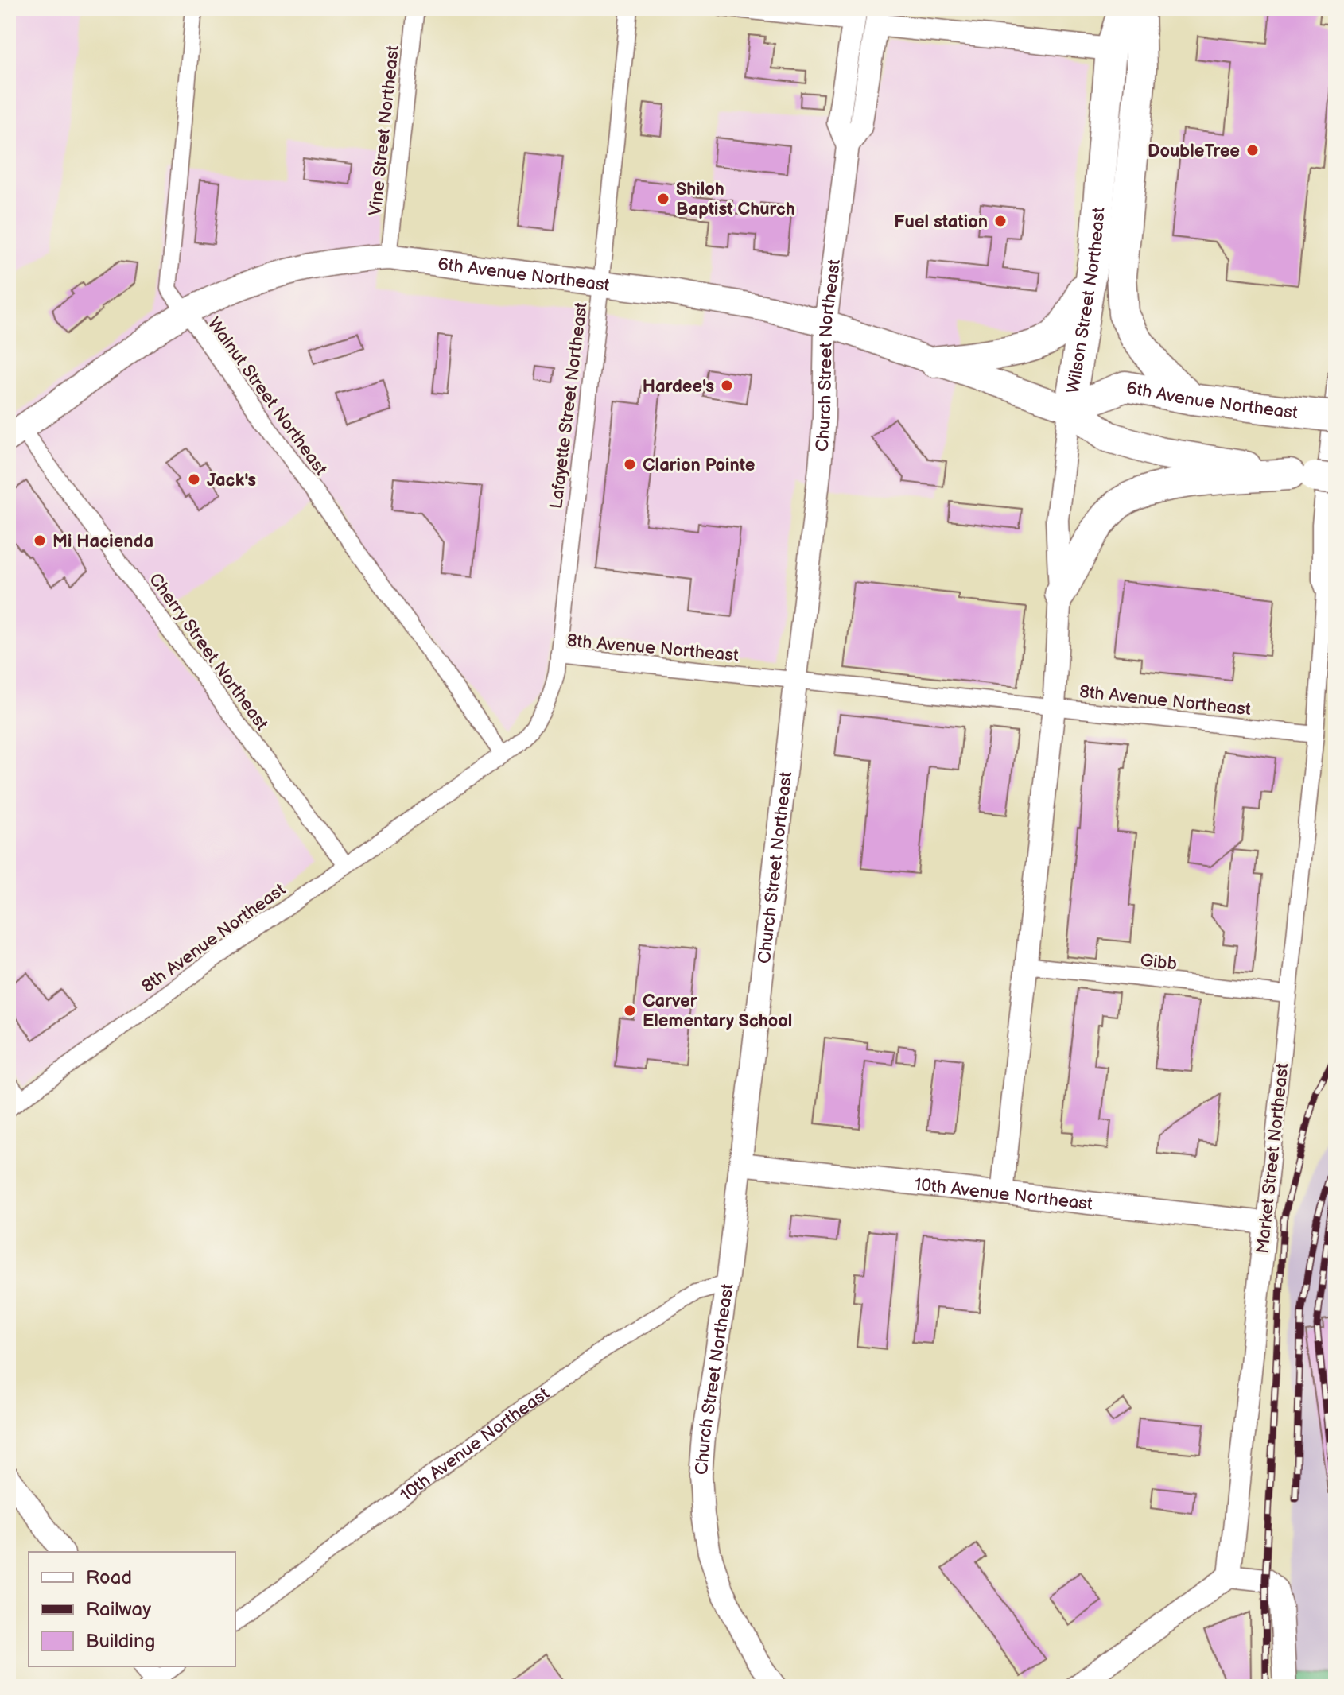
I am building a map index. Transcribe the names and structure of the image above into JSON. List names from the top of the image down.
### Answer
{
  "streets": {
    "highway": ["6th Avenue Northeast", "Wilson Street Northeast"],
    "street": [
      "Vine Street Northeast",
      "Church Street Northeast",
      "Walnut Street Northeast",
      "Lafayette Street Northeast",
      "8th Avenue Northeast",
      "Cherry Street Northeast",
      "Gibb",
      "Market Street Northeast",
      "10th Avenue Northeast"
    ]
  },
  "crossings": [
    ["Vine Street Northeast", "6th Avenue Northeast"],
    ["6th Avenue Northeast", "Wilson Street Northeast"],
    ["6th Avenue Northeast", "Church Street Northeast"],
    ["6th Avenue Northeast", "Walnut Street Northeast"],
    ["6th Avenue Northeast", "Lafayette Street Northeast"],
    ["6th Avenue Northeast", "Cherry Street Northeast"],
    ["Wilson Street Northeast", "8th Avenue Northeast"],
    ["Wilson Street Northeast", "Gibb"],
    ["Wilson Street Northeast", "10th Avenue Northeast"],
    ["Church Street Northeast", "8th Avenue Northeast"],
    ["Church Street Northeast", "10th Avenue Northeast"],
    ["Walnut Street Northeast", "8th Avenue Northeast"],
    ["Lafayette Street Northeast", "8th Avenue Northeast"],
    ["8th Avenue Northeast", "Cherry Street Northeast"],
    ["8th Avenue Northeast", "Market Street Northeast"],
    ["Gibb", "Market Street Northeast"],
    ["Market Street Northeast", "10th Avenue Northeast"]
  ],
  "places": [
    "DoubleTree",
    "Shiloh Baptist Church",
    "Fuel station",
    "Hardee's",
    "Clarion Pointe",
    "Jack's",
    "Mi Hacienda",
    "Carver Elementary School"
  ],
  "legend": ["Road", "Railway", "Building"]
}
